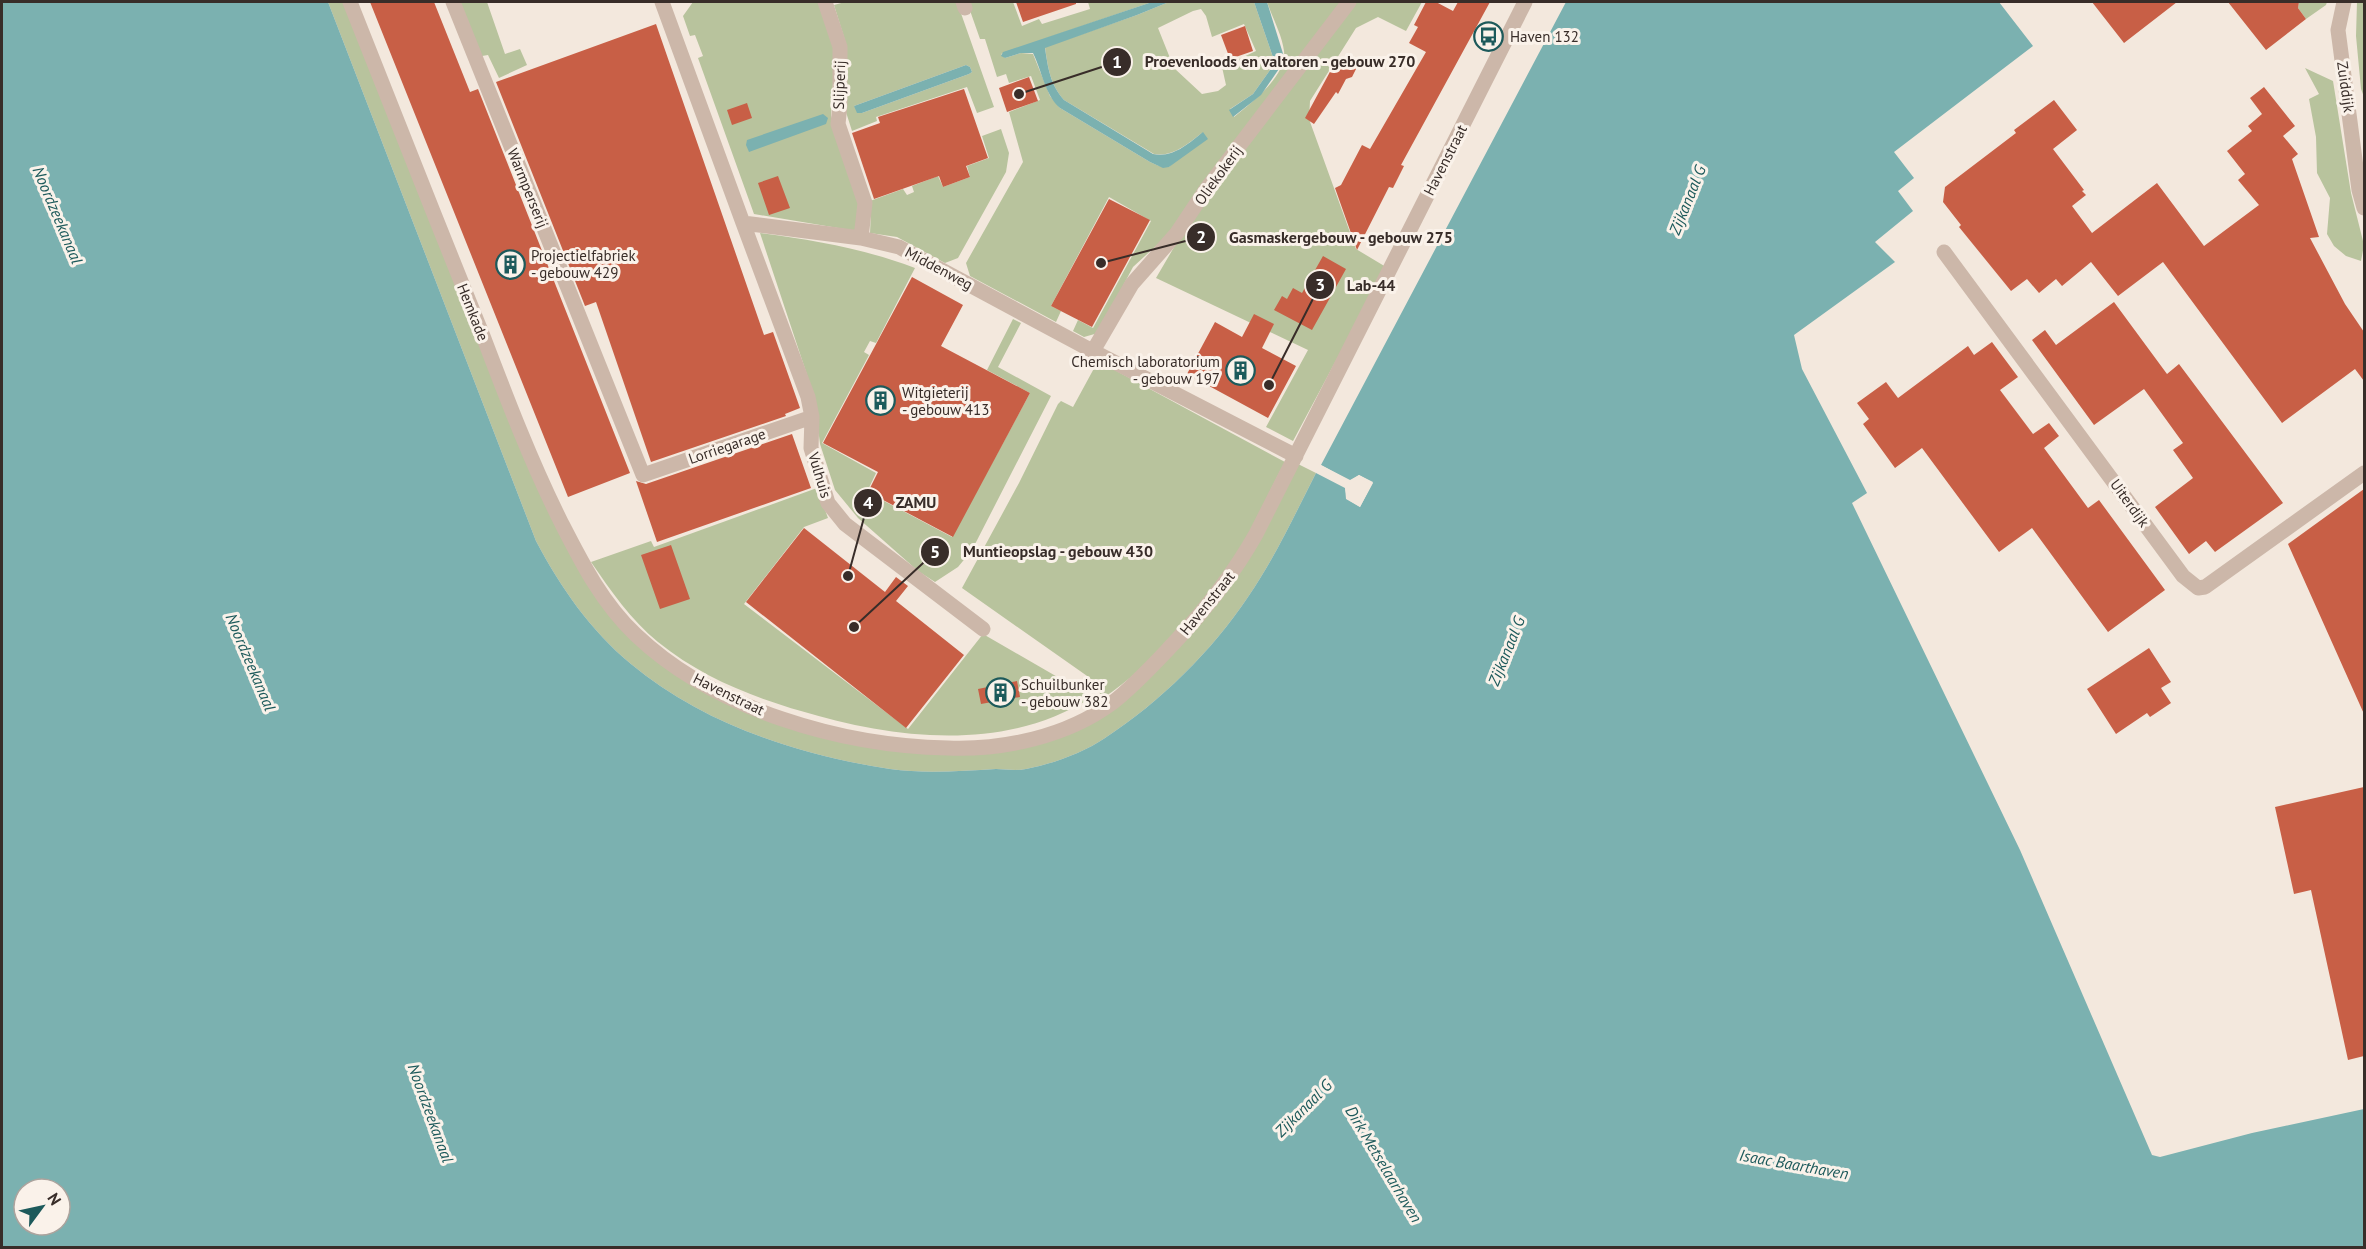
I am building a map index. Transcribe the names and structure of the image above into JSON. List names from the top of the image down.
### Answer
{
  "streets": {
    "street": [
      "Slijperij",
      "Zuiddijk",
      "Havenstraat",
      "Oliekokerij",
      "Warmperserij",
      "Middenweg",
      "Hemkade",
      "Lorriegarage",
      "Vulhuis",
      "Uiterdijk"
    ]
  },
  "crossings": [
    ["Slijperij", "Middenweg"],
    ["Havenstraat", "Middenweg"],
    ["Havenstraat", "Hemkade"],
    ["Oliekokerij", "Middenweg"],
    ["Warmperserij", "Lorriegarage"],
    ["Middenweg", "Vulhuis"],
    ["Lorriegarage", "Vulhuis"]
  ],
  "water": [
    "Zijkanaal G",
    "Noordzeekanaal",
    "Dirk Metselaarhaven",
    "Isaac Baarthaven"
  ],
  "places": {
    "bus stop": ["Haven 132"],
    "other": [
      "Proevenloods en valtoren - gebouw 270",
      "Gasmaskergebouw - gebouw 275",
      "Lab-44",
      "ZAMU",
      "Muntieopslag - gebouw 430"
    ],
    "building": [
      "Projectielfabriek - gebouw 429",
      "Chemisch laboratorium - gebouw 197",
      "Witgieterij - gebouw 413",
      "Schuilbunker - gebouw 382"
    ]
  },
  "north": "top right"
}
